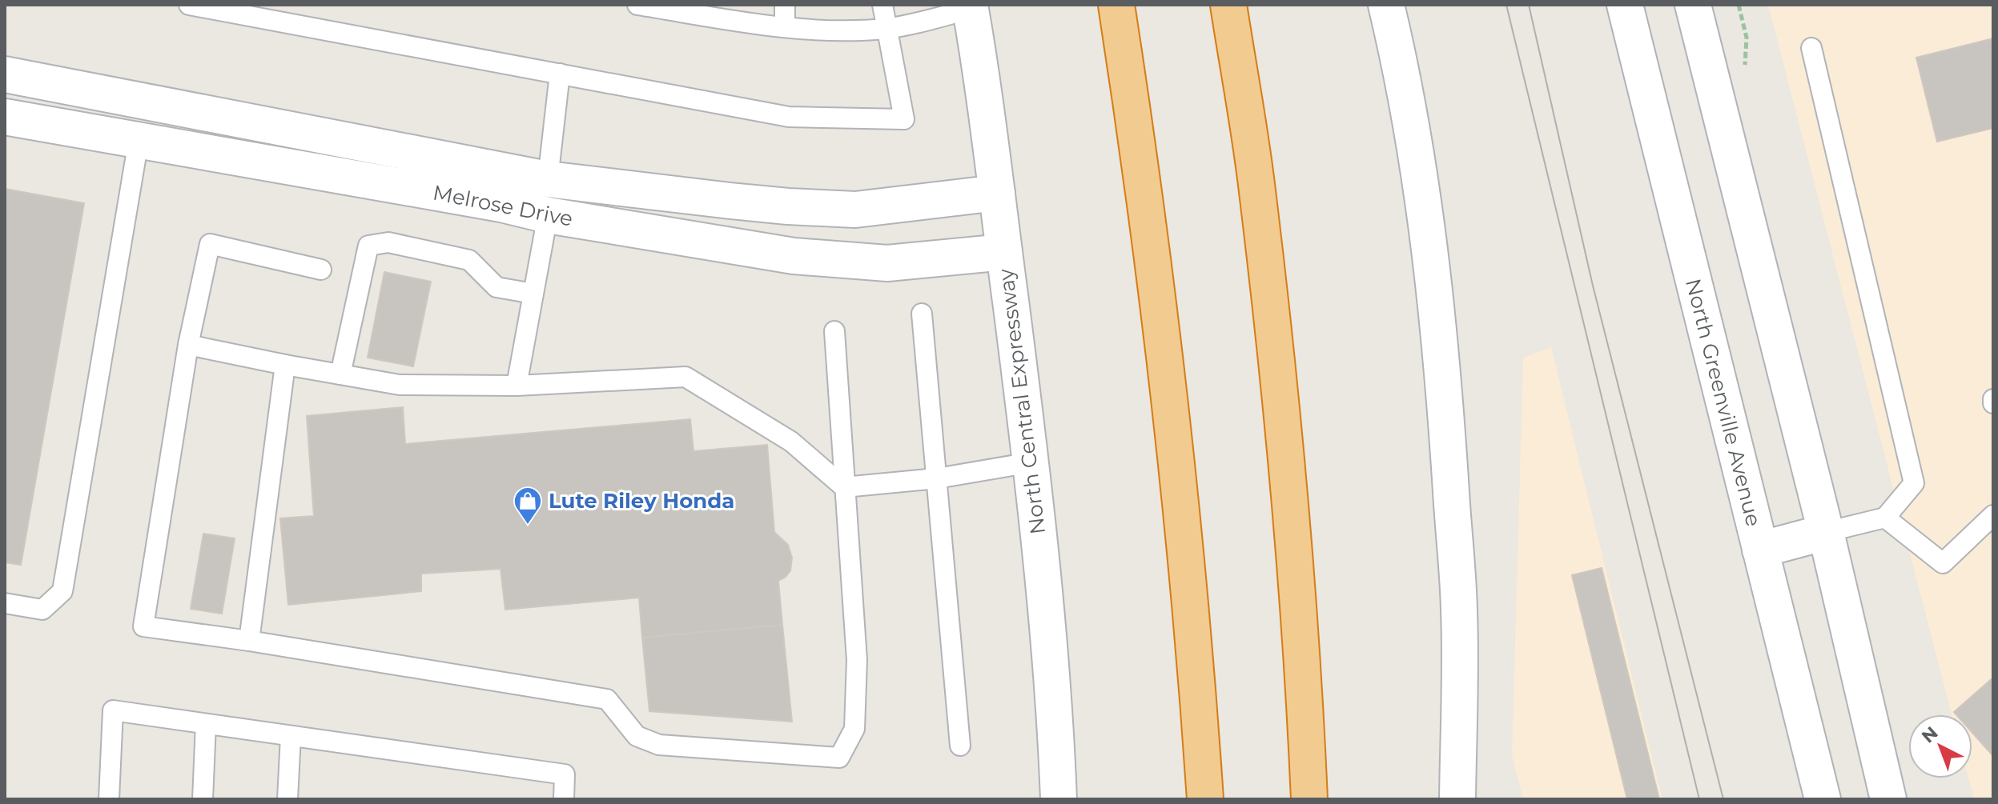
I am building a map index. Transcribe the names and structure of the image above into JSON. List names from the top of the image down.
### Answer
{
  "streets": {
    "main road": ["Melrose Drive", "North Central Expressway", "North Greenville Avenue"]
  },
  "crossings": [
    ["Melrose Drive", "North Central Expressway"]
  ],
  "places": {
    "shop": ["Lute Riley Honda"]
  },
  "north": "top left"
}
